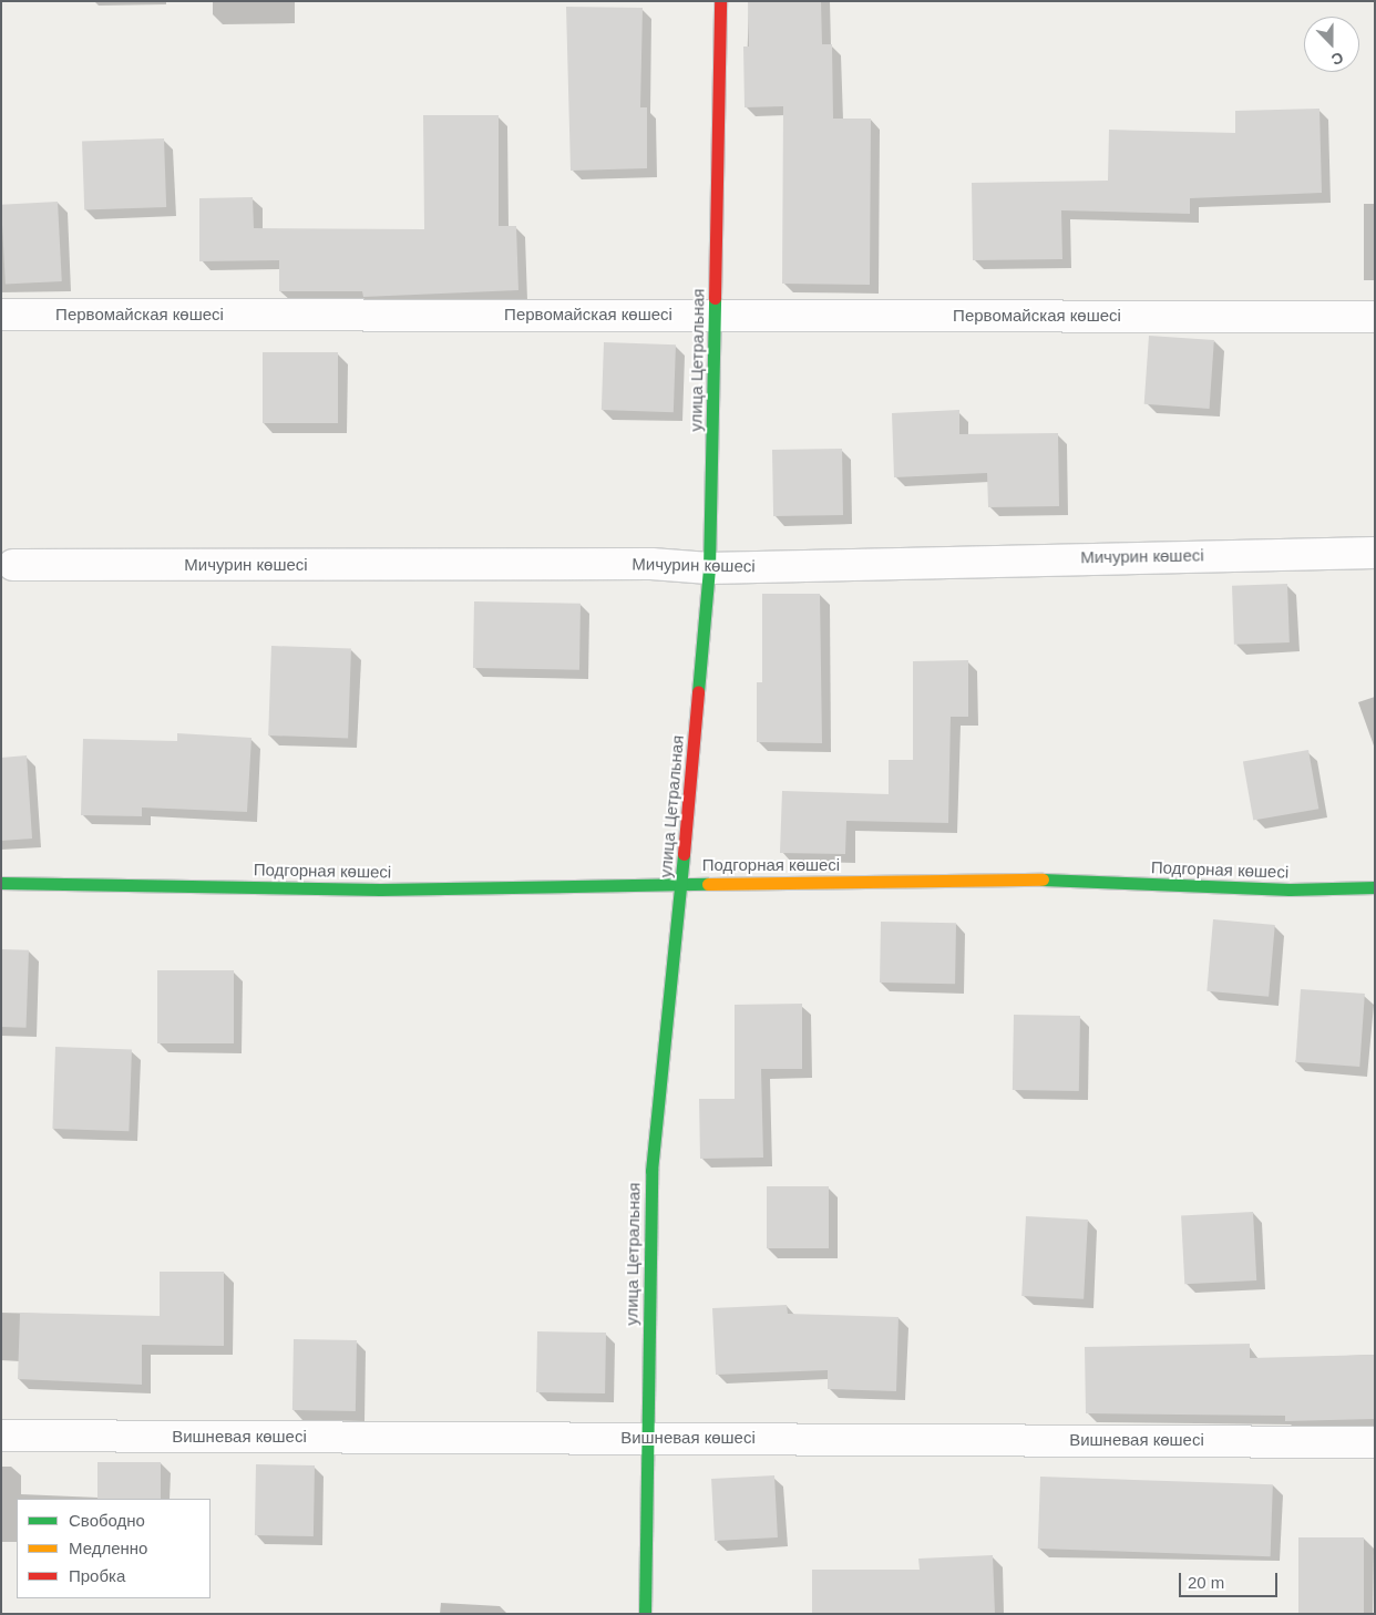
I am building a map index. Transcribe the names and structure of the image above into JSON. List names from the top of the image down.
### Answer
{
  "streets": {
    "street": [
      "Первомайская көшесі",
      "улица Цетральная",
      "Мичурин көшесі",
      "Подгорная көшесі",
      "Вишневая көшесі"
    ]
  },
  "crossings": [
    ["Первомайская көшесі", "улица Цетральная"],
    ["улица Цетральная", "Мичурин көшесі"],
    ["улица Цетральная", "Подгорная көшесі"],
    ["улица Цетральная", "Вишневая көшесі"]
  ],
  "legend": ["Свободно", "Медленно", "Пробка"],
  "scale_bar": "20 m",
  "north": "bottom"
}
